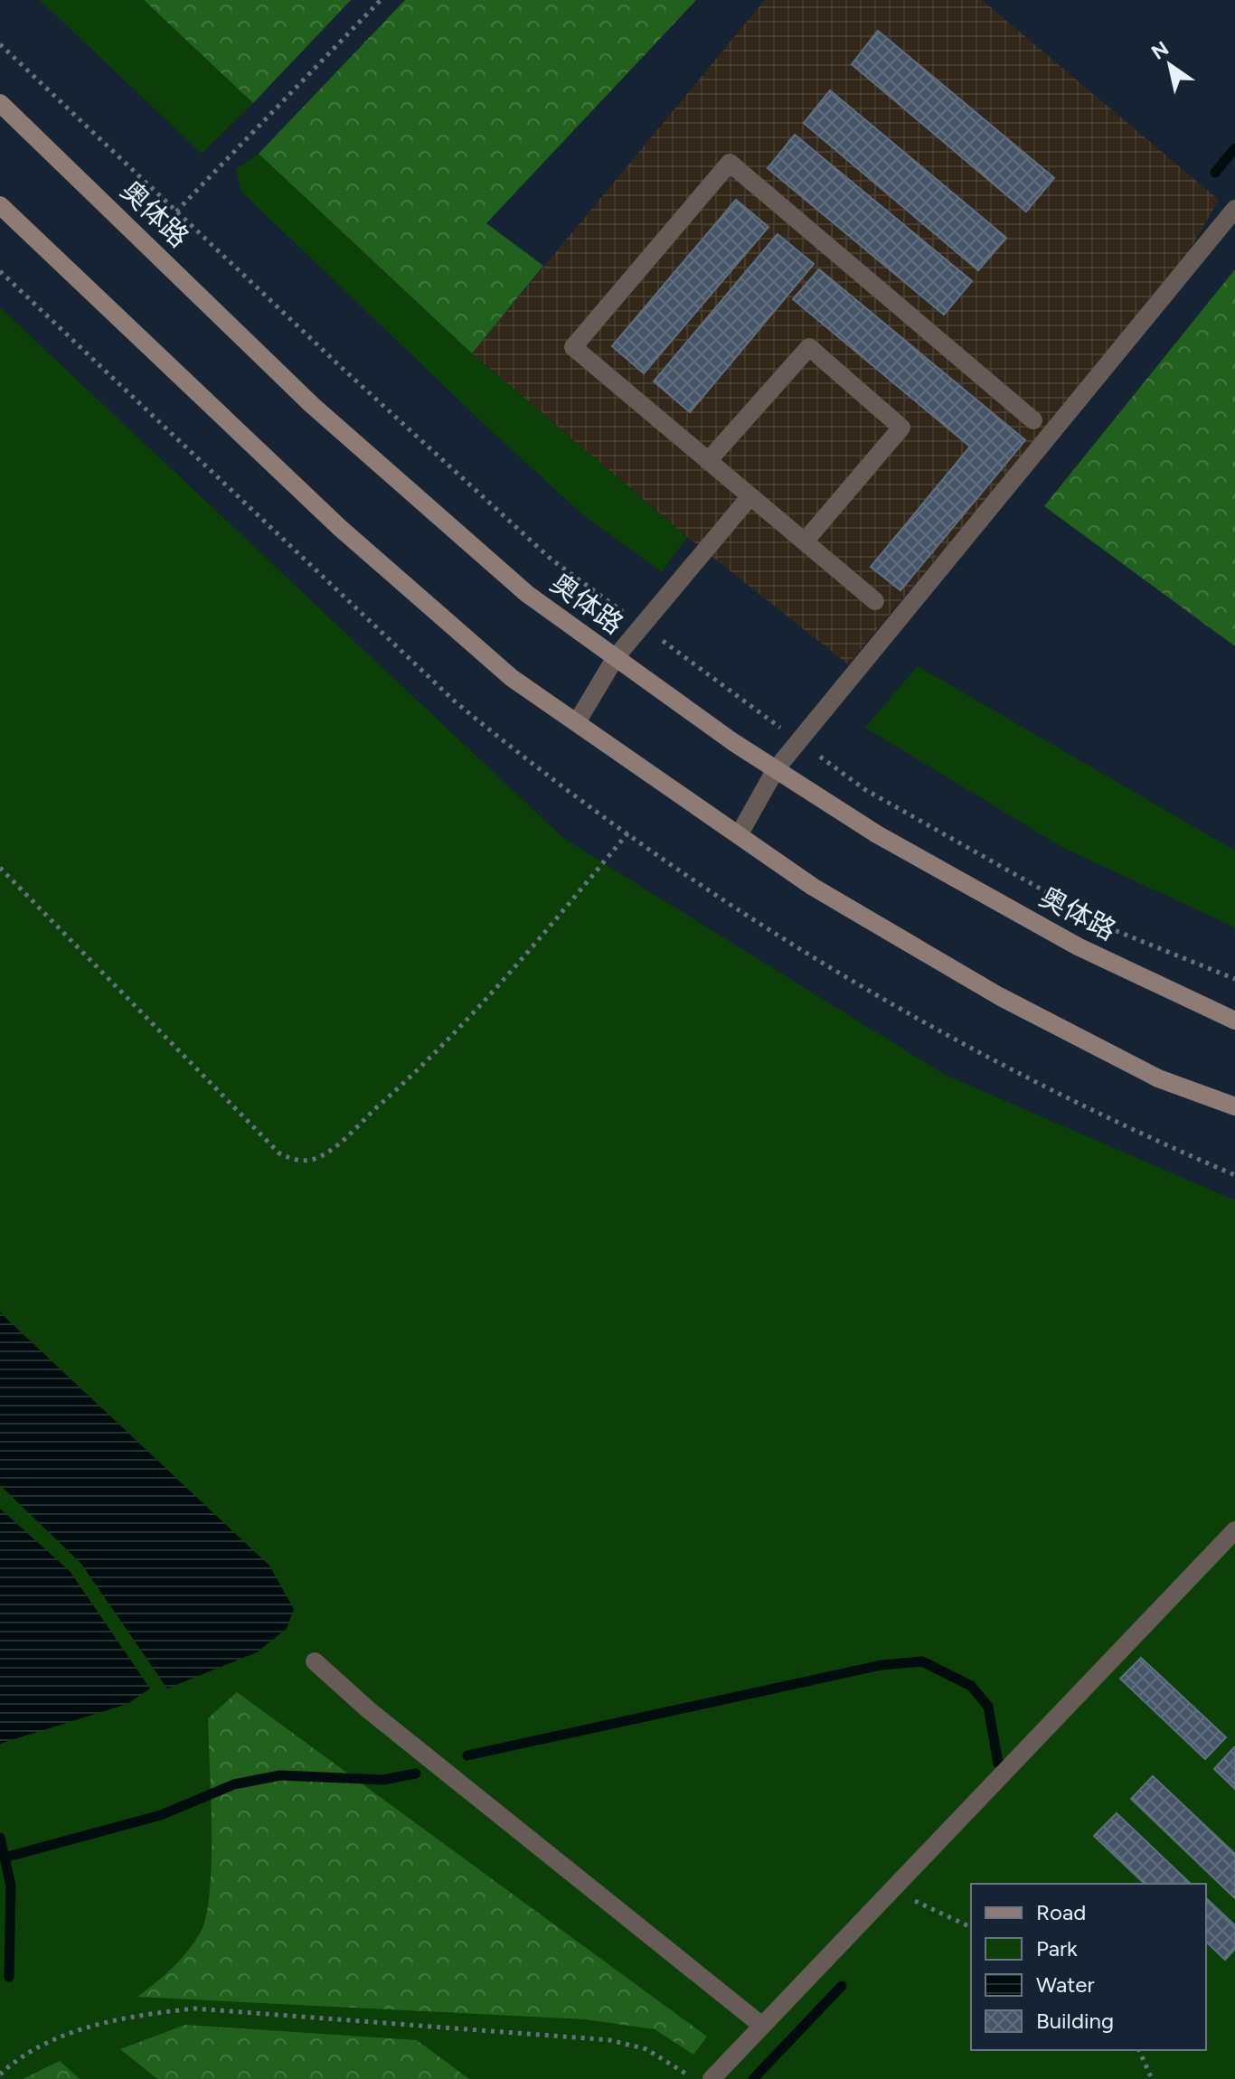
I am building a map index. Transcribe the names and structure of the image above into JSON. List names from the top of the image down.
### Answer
{
  "streets": {
    "main road": ["奥体路"]
  },
  "legend": [
    "Road",
    "Park",
    "Water",
    "Building"
  ],
  "north": "top left"
}
